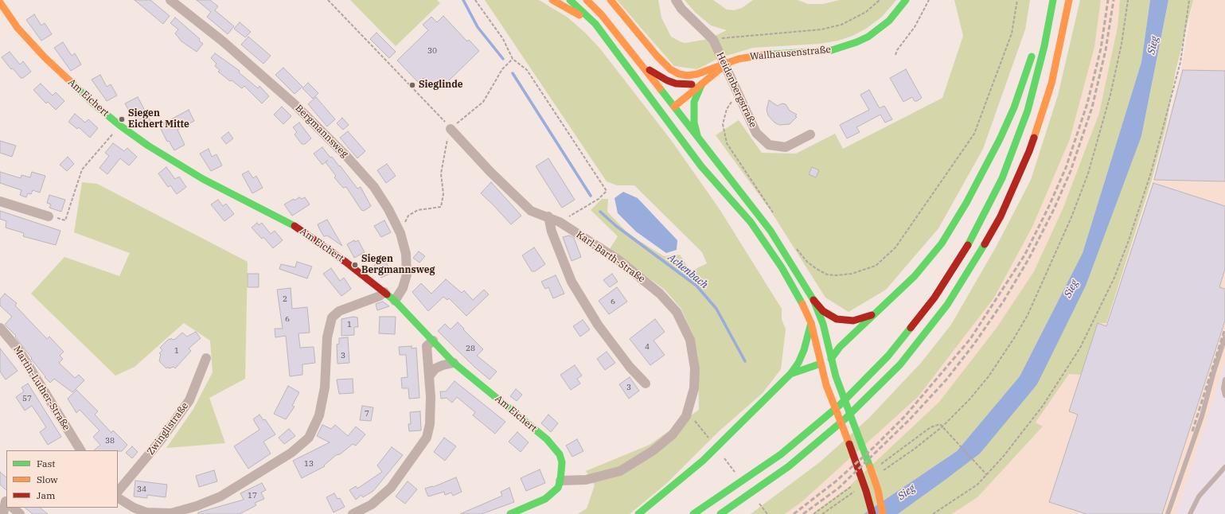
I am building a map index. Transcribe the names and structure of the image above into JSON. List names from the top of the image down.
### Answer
{
  "streets": {
    "main road": ["Wallhausenstraße", "Am Eichert"],
    "street": [
      "Heidenbergstraße",
      "Bergmannsweg",
      "Karl-Barth-Straße",
      "Martin-Luther-Straße",
      "Zwinglistraße"
    ]
  },
  "crossings": [
    ["Am Eichert", "Bergmannsweg"],
    ["Am Eichert", "Karl-Barth-Straße"]
  ],
  "water": ["Sieg", "Achenbach"],
  "places": ["Sieglinde", "Siegen Eichert Mitte", "Siegen Bergmannsweg"],
  "house_numbers": [
    "30",
    "2",
    "6",
    "6",
    "1",
    "4",
    "28",
    "1",
    "3",
    "3",
    "57",
    "7",
    "38",
    "13",
    "34",
    "17"
  ],
  "legend": ["Fast", "Slow", "Jam"]
}
